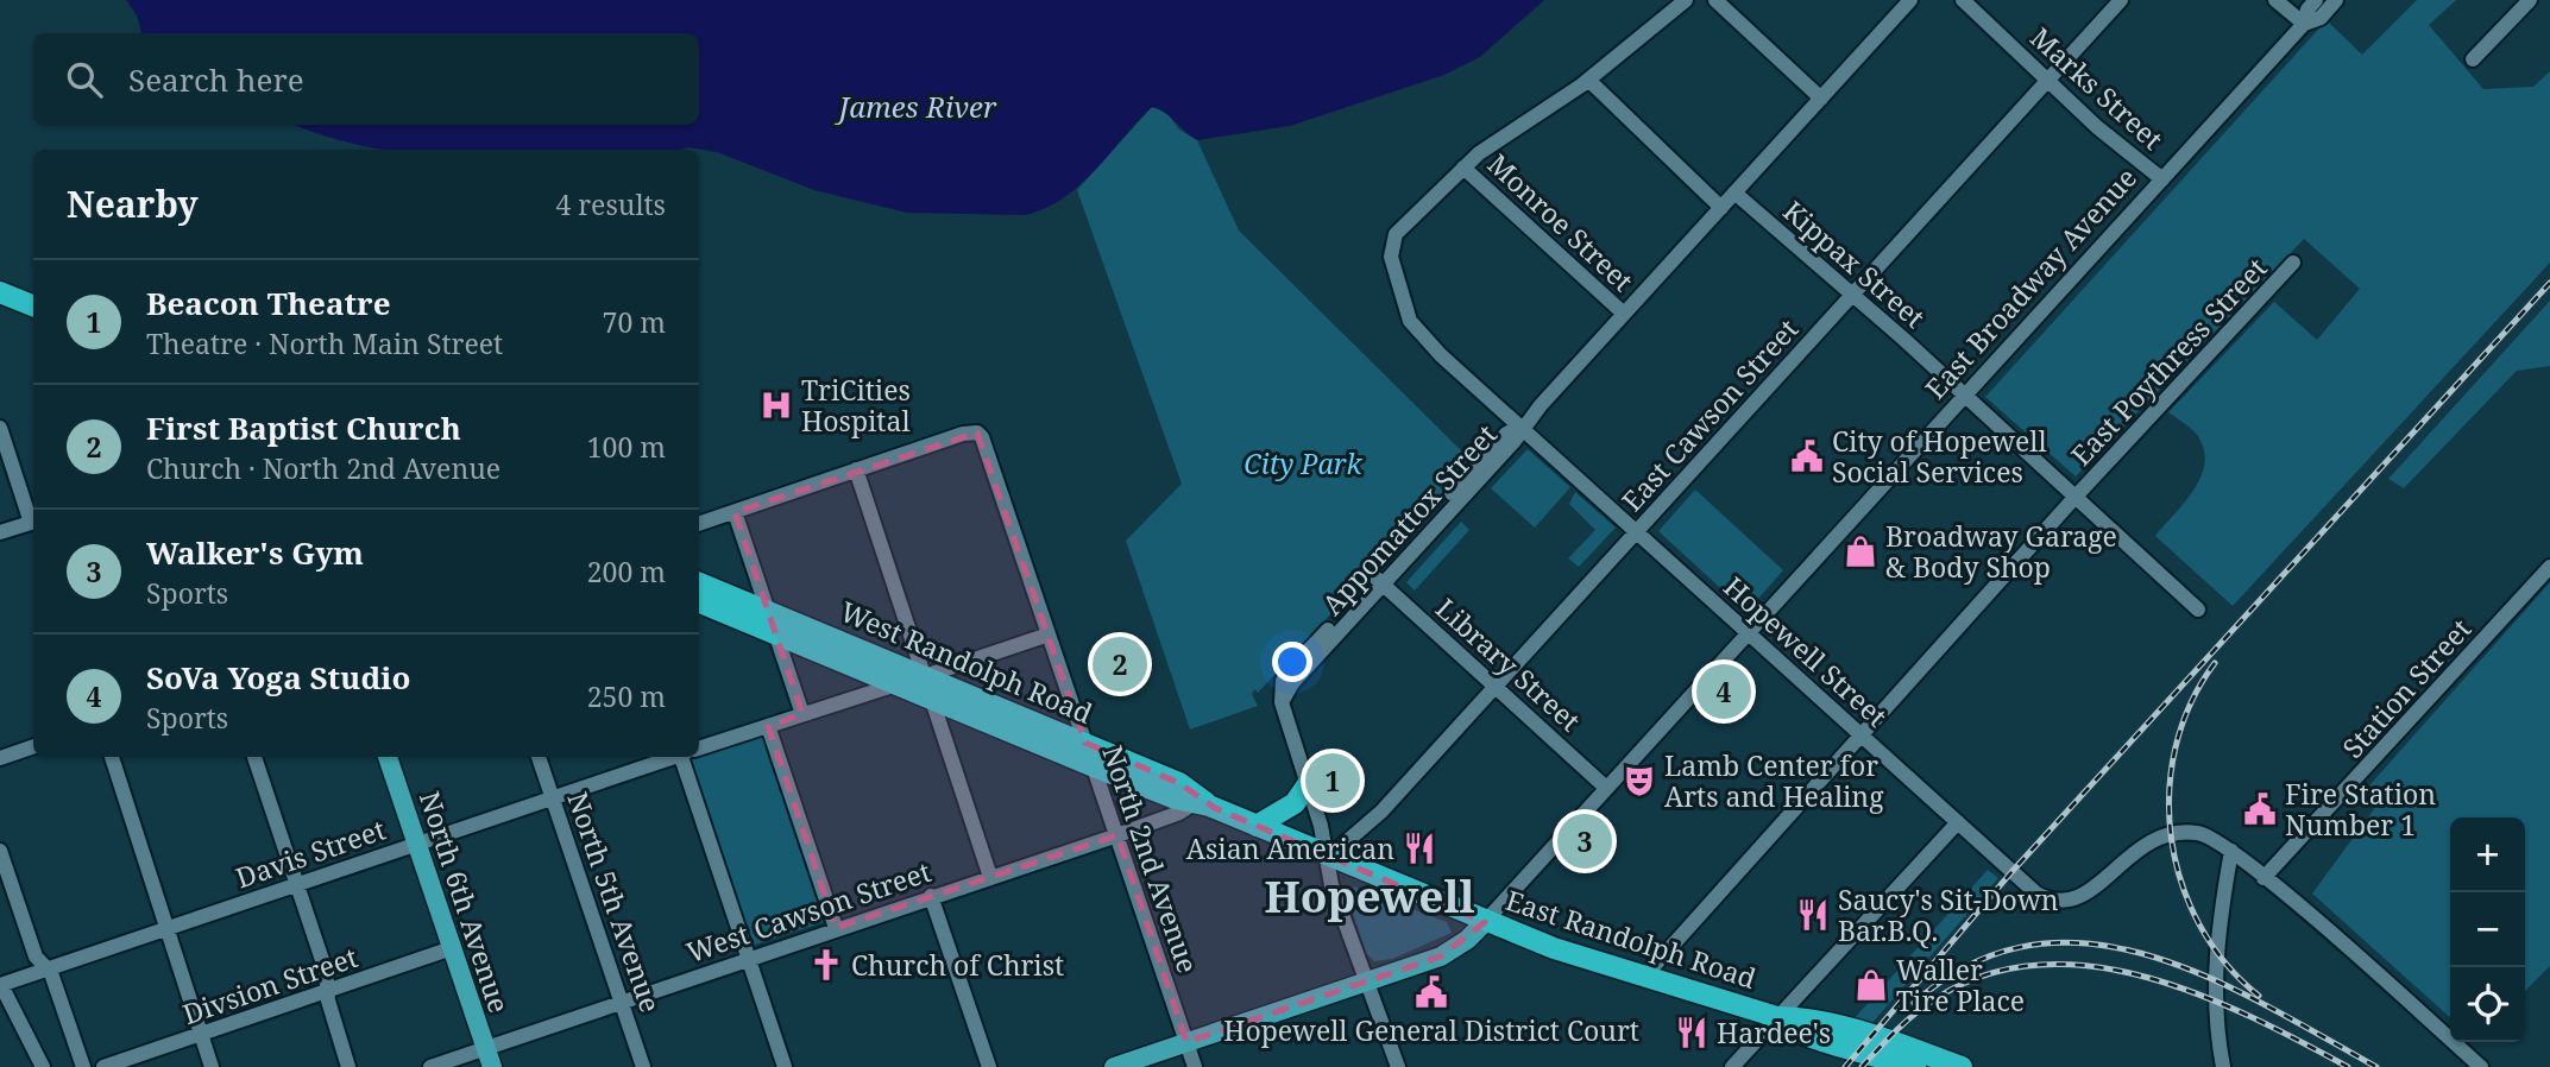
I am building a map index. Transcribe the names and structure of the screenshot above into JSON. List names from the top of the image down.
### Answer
{
  "streets": {
    "highway": ["West Randolph Road", "East Randolph Road"],
    "main road": ["East Broadway Avenue", "North 6th Avenue"],
    "street": [
      "Marks Street",
      "Monroe Street",
      "Kippax Street",
      "East Poythress Street",
      "East Cawson Street",
      "Appomattox Street",
      "Hopewell Street",
      "Library Street",
      "Station Street",
      "Davis Street",
      "North 2nd Avenue",
      "North 5th Avenue",
      "West Cawson Street",
      "Divsion Street"
    ]
  },
  "crossings": [
    ["Marks Street", "East Broadway Avenue"],
    ["Marks Street", "East Cawson Street"],
    ["Monroe Street", "Appomattox Street"],
    ["Monroe Street", "Hopewell Street"],
    ["Kippax Street", "East Broadway Avenue"],
    ["Kippax Street", "East Poythress Street"],
    ["Kippax Street", "East Cawson Street"],
    ["Kippax Street", "Appomattox Street"],
    ["East Broadway Avenue", "Hopewell Street"],
    ["East Broadway Avenue", "Library Street"],
    ["East Broadway Avenue", "North 2nd Avenue"],
    ["East Broadway Avenue", "East Randolph Road"],
    ["East Poythress Street", "Hopewell Street"],
    ["East Poythress Street", "East Randolph Road"],
    ["East Cawson Street", "Hopewell Street"],
    ["East Cawson Street", "West Randolph Road"],
    ["East Cawson Street", "Library Street"],
    ["East Cawson Street", "East Randolph Road"],
    ["Appomattox Street", "Hopewell Street"],
    ["Appomattox Street", "Library Street"],
    ["Hopewell Street", "Station Street"],
    ["West Randolph Road", "Davis Street"],
    ["West Randolph Road", "North 2nd Avenue"],
    ["West Randolph Road", "West Cawson Street"],
    ["West Randolph Road", "East Randolph Road"],
    ["Davis Street", "North 2nd Avenue"],
    ["Davis Street", "North 6th Avenue"],
    ["Davis Street", "North 5th Avenue"],
    ["North 2nd Avenue", "West Cawson Street"],
    ["North 6th Avenue", "West Cawson Street"],
    ["North 6th Avenue", "Divsion Street"],
    ["North 5th Avenue", "West Cawson Street"]
  ],
  "districts": ["Hopewell"],
  "water": ["James River"],
  "parks": ["City Park"],
  "places": {
    "hospital": ["TriCities Hospital"],
    "public building": ["City of Hopewell Social Services", "Fire Station Number 1", "Hopewell General District Court"],
    "shop": ["Broadway Garage & Body Shop", "Waller Tire Place"],
    "theatre": ["Lamb Center for Arts and Healing"],
    "restaurant": ["Asian American", "Saucy's Sit-Down Bar.B.Q.", "Hardee's"],
    "church": ["Church of Christ"]
  },
  "page": {
    "search": "Search here",
    "heading": ["Nearby", "4 results"],
    "list": [
      {
        "mark": "1",
        "name": "Beacon Theatre",
        "note": "Theatre · North Main Street",
        "value": "70 m"
      },
      {
        "mark": "2",
        "name": "First Baptist Church",
        "note": "Church · North 2nd Avenue",
        "value": "100 m"
      },
      {
        "mark": "3",
        "name": "Walker's Gym",
        "note": "Sports",
        "value": "200 m"
      },
      {
        "mark": "4",
        "name": "SoVa Yoga Studio",
        "note": "Sports",
        "value": "250 m"
      }
    ],
    "pins": [
      "2",
      "4",
      "1",
      "3"
    ],
    "map_buttons": ["+", "−"]
  }
}
